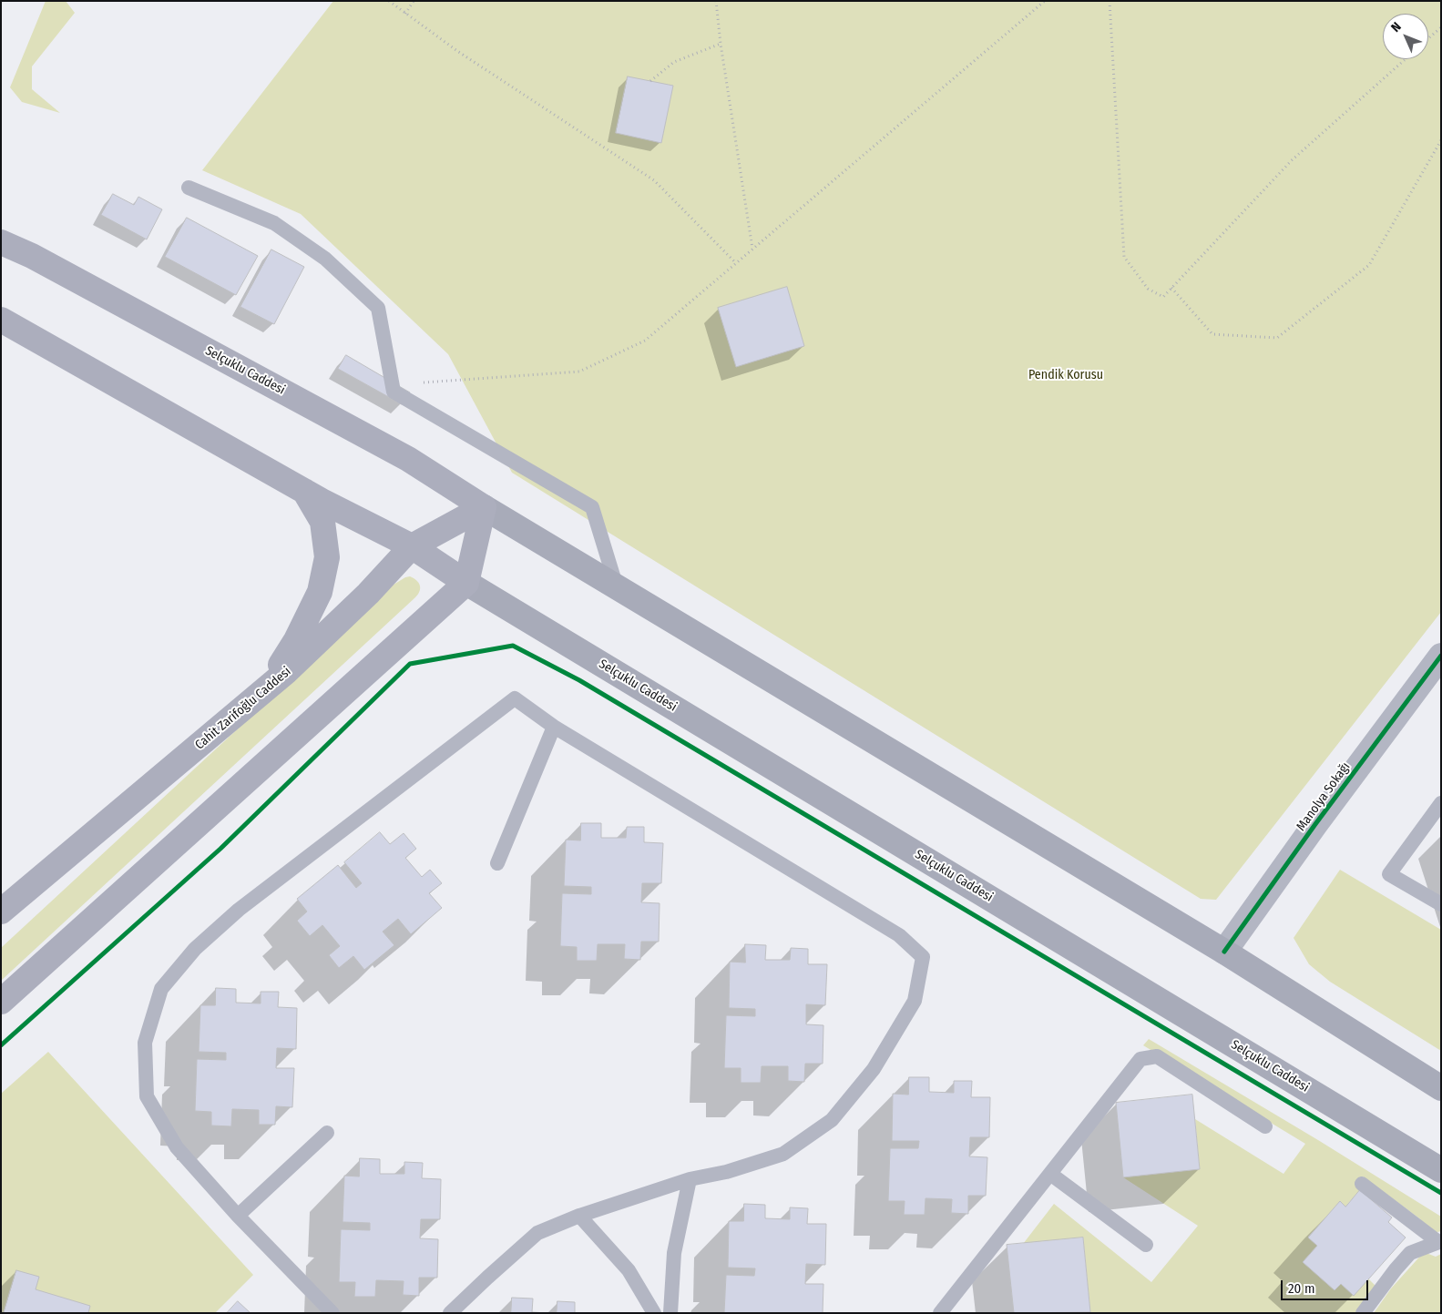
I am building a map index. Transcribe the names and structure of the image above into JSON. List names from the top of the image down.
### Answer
{
  "streets": {
    "main road": ["Selçuklu Caddesi", "Cahit Zarifoğlu Caddesi"],
    "street": ["Manolya Sokağı"]
  },
  "crossings": [
    ["Selçuklu Caddesi", "Cahit Zarifoğlu Caddesi"],
    ["Selçuklu Caddesi", "Manolya Sokağı"]
  ],
  "parks": ["Pendik Korusu"],
  "scale_bar": "20 m",
  "north": "top left"
}
